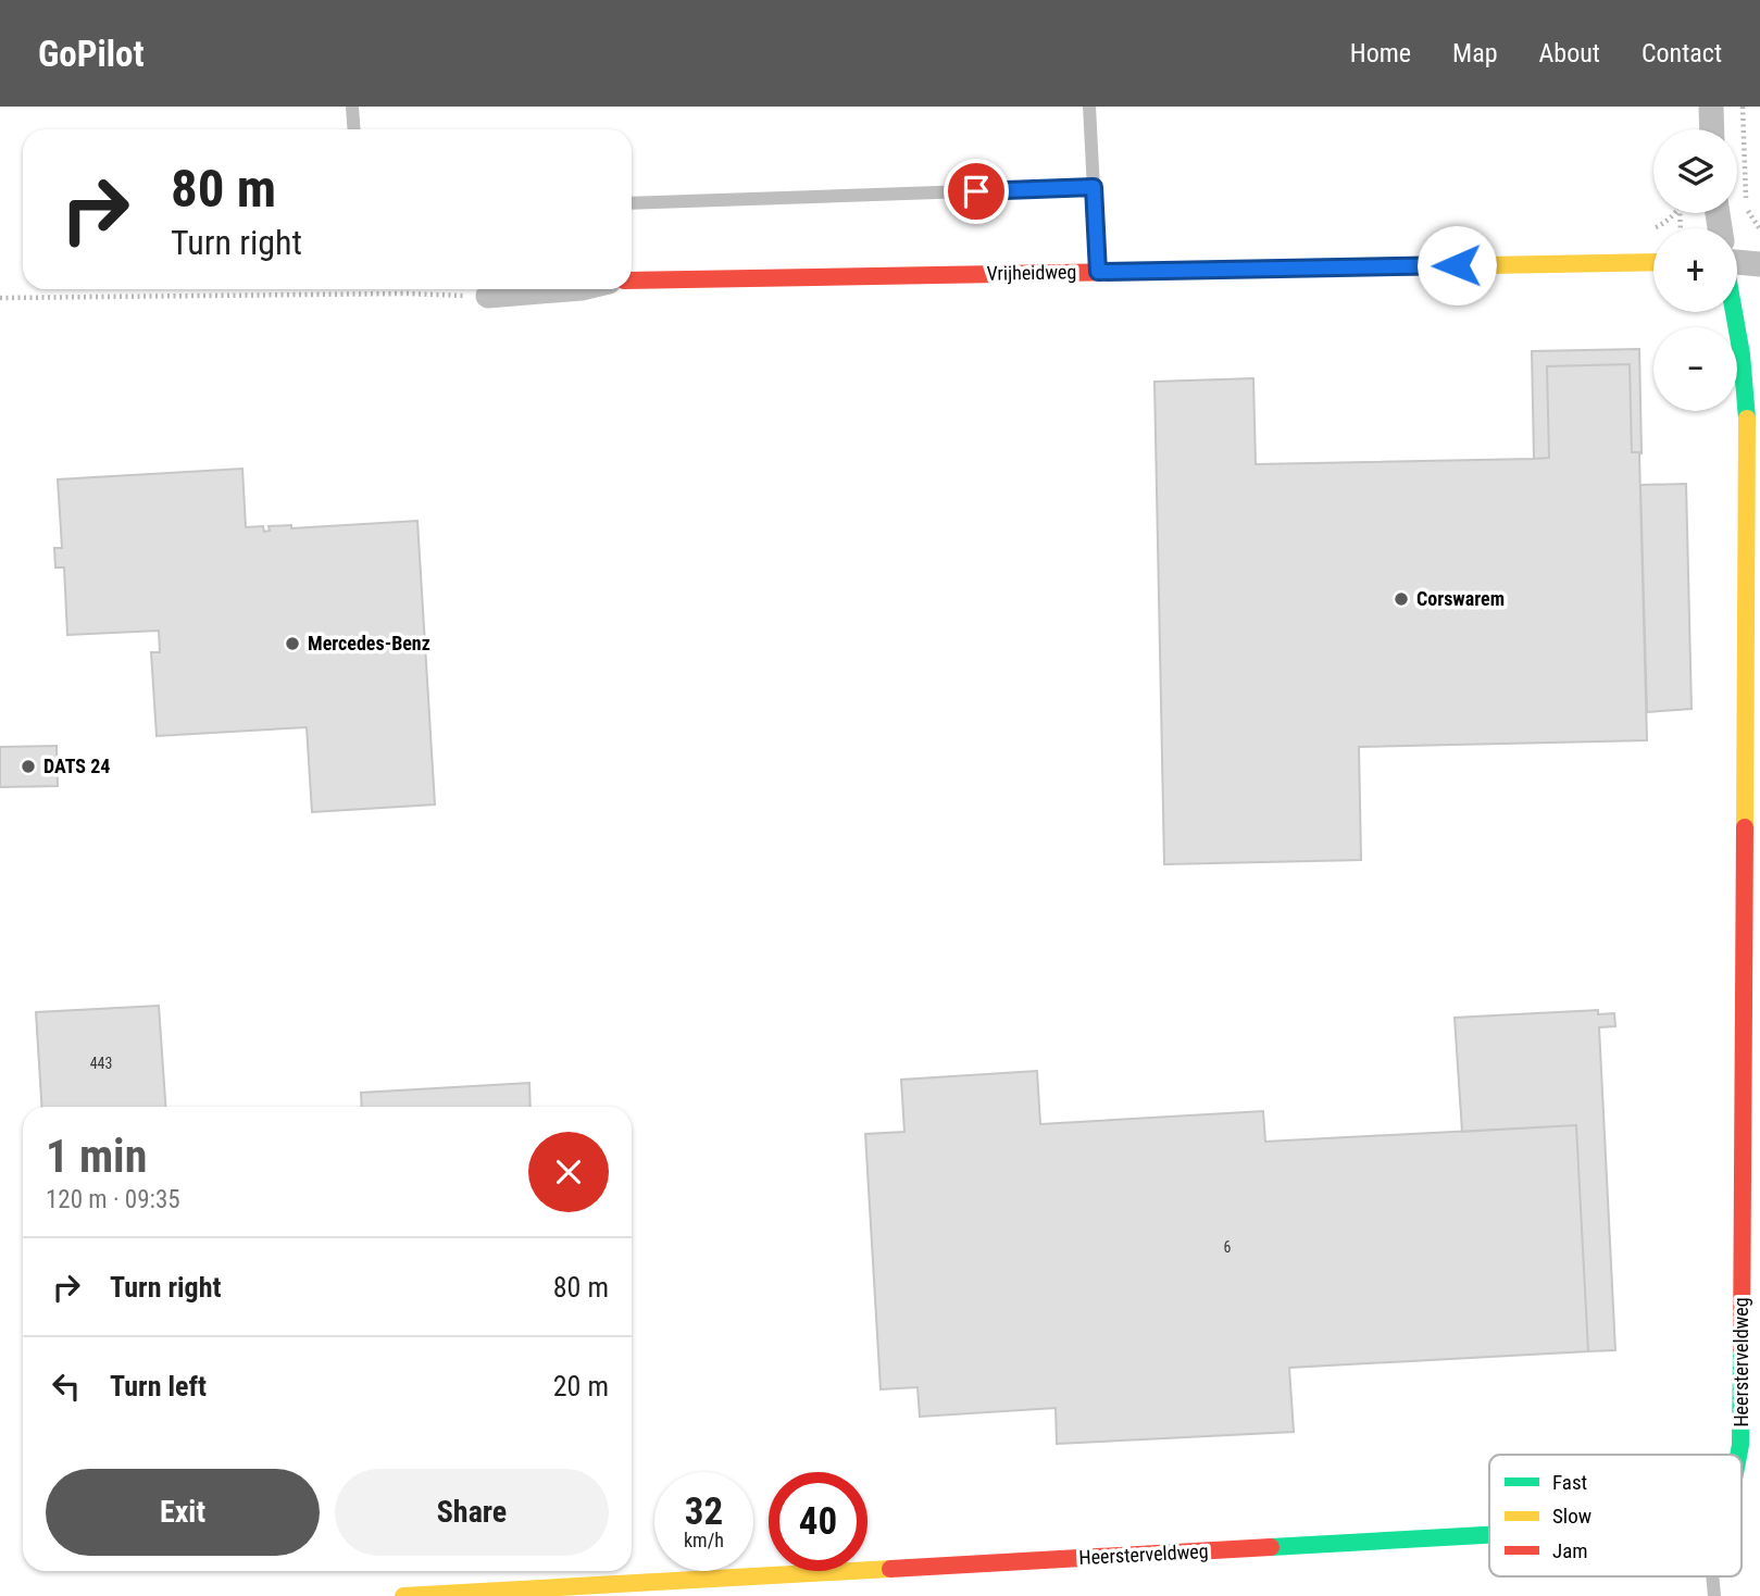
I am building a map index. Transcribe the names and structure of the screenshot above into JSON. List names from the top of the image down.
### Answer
{
  "streets": {
    "street": ["Vrijheidweg", "Heersterveldweg"]
  },
  "places": ["Corswarem", "Mercedes-Benz", "DATS 24"],
  "house_numbers": ["443", "6"],
  "legend": ["Fast", "Slow", "Jam"],
  "page": {
    "header": "GoPilot",
    "nav": [
      "Home",
      "Map",
      "About",
      "Contact"
    ],
    "map_buttons": ["+", "−"],
    "turn": ["80 m", "Turn right"],
    "heading": ["1 min", "120 m · 09:35"],
    "list": [
      {
        "name": "Turn right",
        "value": "80 m"
      },
      {
        "name": "Turn left",
        "value": "20 m"
      }
    ],
    "buttons": ["Exit", "Share"],
    "speed": "32 km/h",
    "limit": "40"
  }
}
